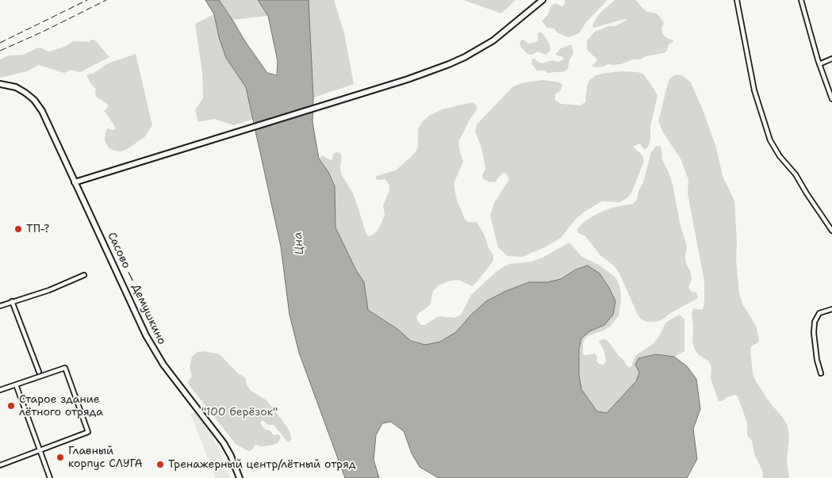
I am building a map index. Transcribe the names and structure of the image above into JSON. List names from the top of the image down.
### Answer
{
  "streets": {
    "street": ["Сасово — Демушкино"]
  },
  "water": ["Цна"],
  "parks": ["\"100 берёзок\""],
  "places": [
    "ТП-?",
    "Старое здание лётного отряда",
    "Главный корпус СЛУГА",
    "Тренажерный центр/лётный отряд"
  ]
}
